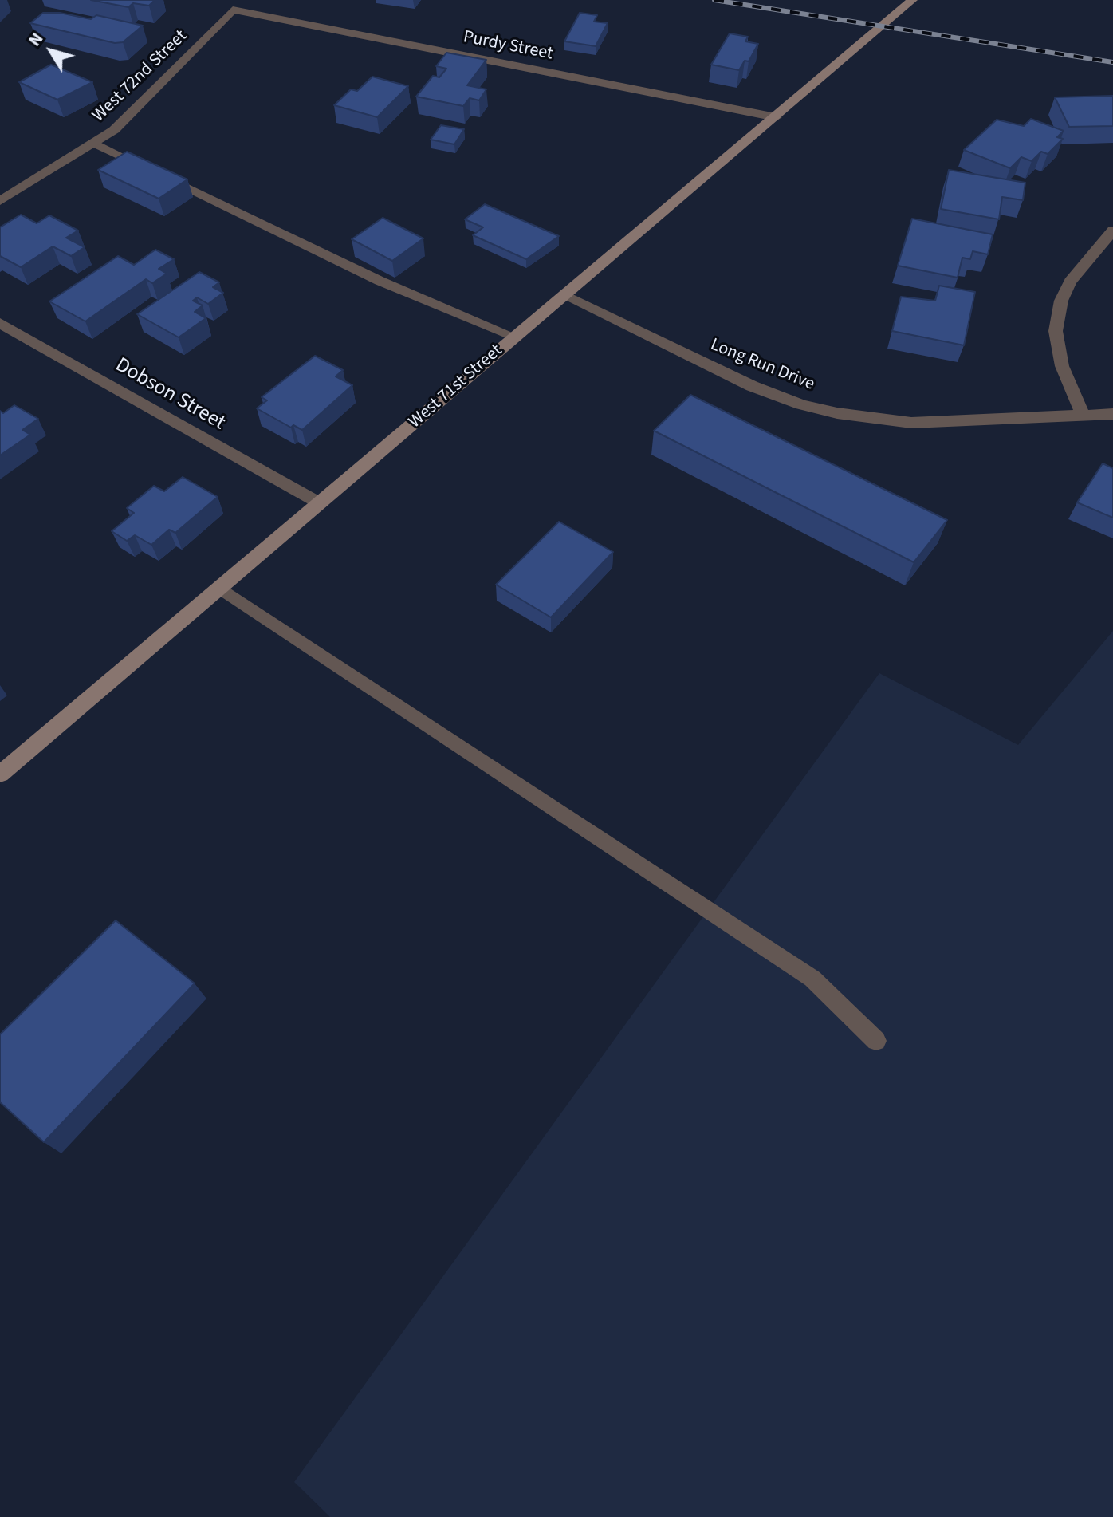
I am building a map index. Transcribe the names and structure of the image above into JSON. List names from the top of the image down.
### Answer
{
  "streets": {
    "main road": ["West 71st Street"],
    "street": [
      "Purdy Street",
      "West 72nd Street",
      "Long Run Drive",
      "Dobson Street"
    ]
  },
  "crossings": [
    ["Purdy Street", "West 72nd Street"],
    ["Purdy Street", "West 71st Street"],
    ["Long Run Drive", "West 71st Street"],
    ["West 71st Street", "Dobson Street"]
  ],
  "north": "top left"
}
